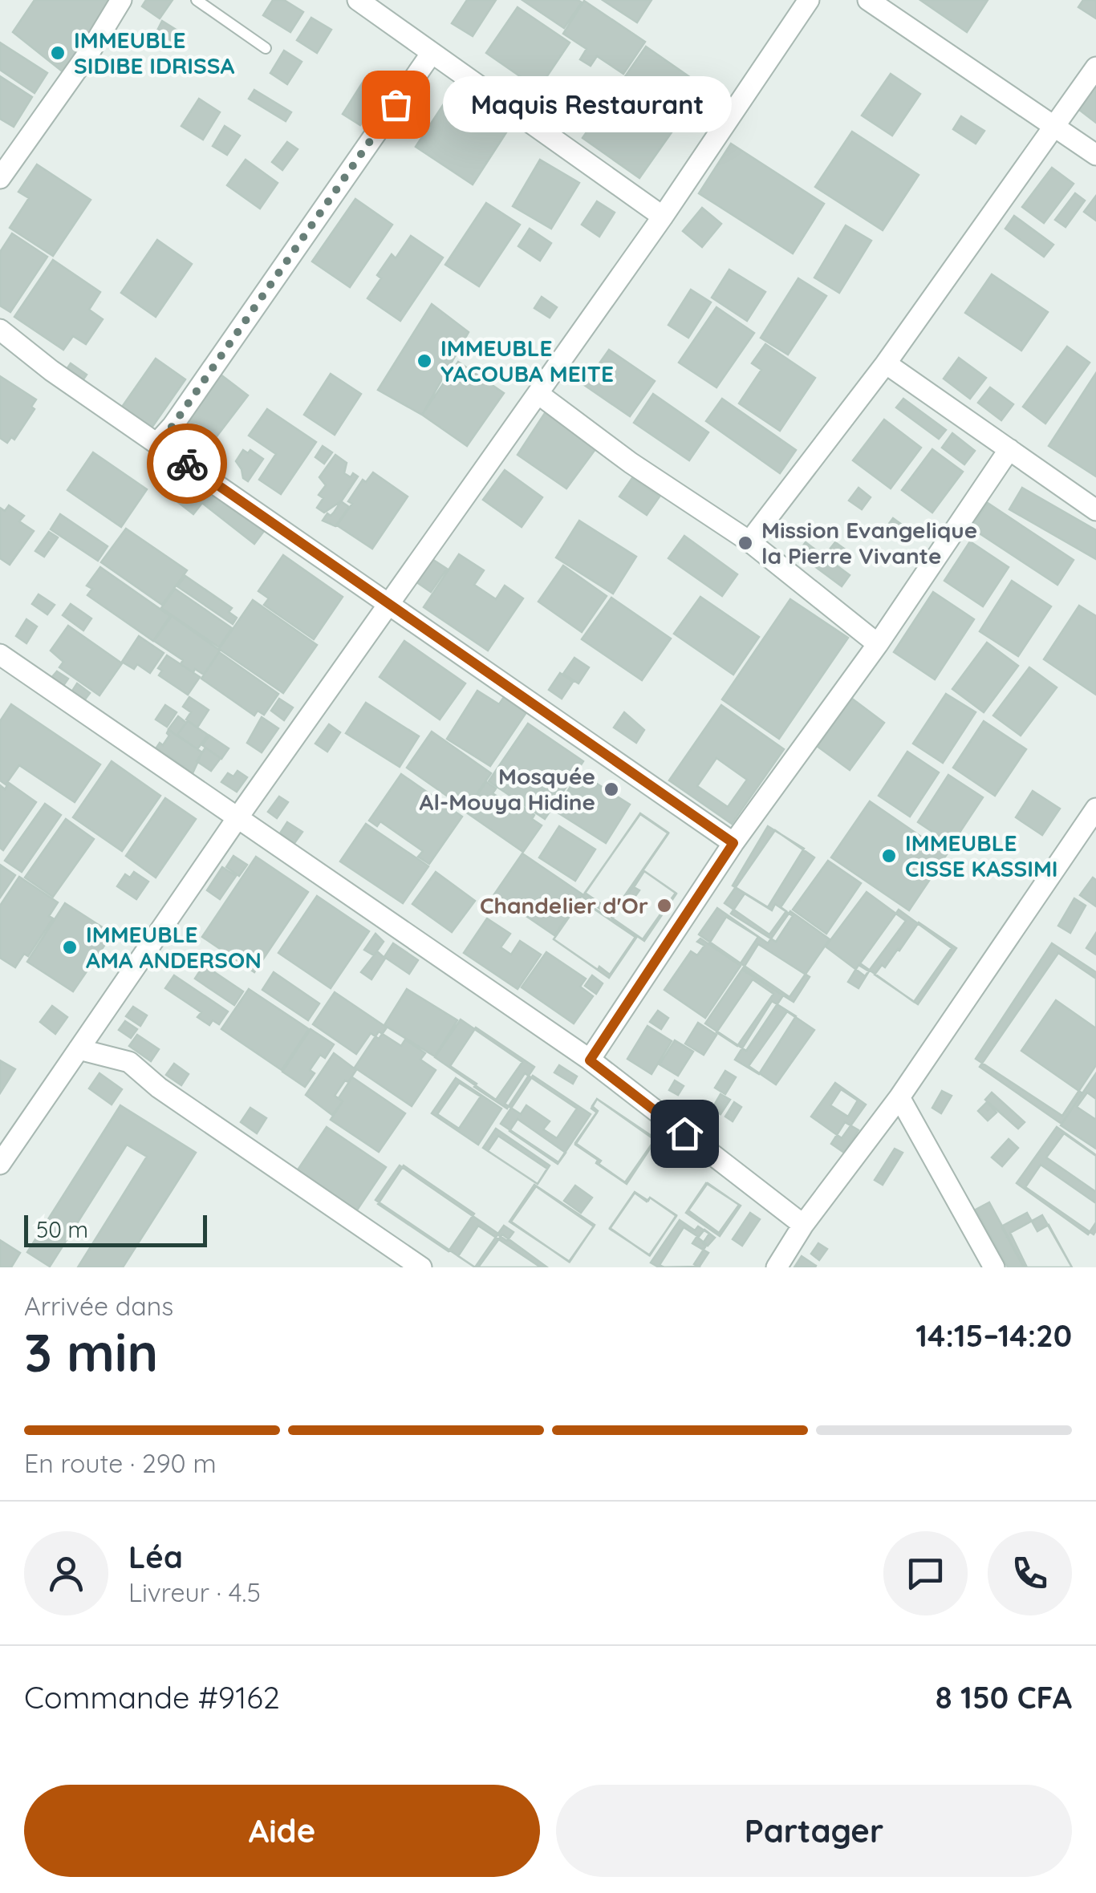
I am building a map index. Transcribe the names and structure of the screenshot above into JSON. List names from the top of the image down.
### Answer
{
  "places": [
    "IMMEUBLE SIDIBE IDRISSA",
    "Maquis Restaurant",
    "IMMEUBLE YACOUBA MEITE",
    "Mission Evangelique la Pierre Vivante",
    "Mosquée Al-Mouya Hidine",
    "IMMEUBLE CISSE KASSIMI",
    "Chandelier d'Or",
    "IMMEUBLE AMA ANDERSON"
  ],
  "scale_bar": "50 m",
  "page": {
    "bubble": "Maquis Restaurant",
    "scale": "50 m",
    "heading": ["3 min", "Arrivée dans", "14:15–14:20"],
    "panel": [
      "Léa",
      "Livreur · 4.5",
      "Commande #9162",
      "8 150 CFA"
    ],
    "bar": "En route · 290 m",
    "buttons": ["Aide", "Partager"]
  }
}
